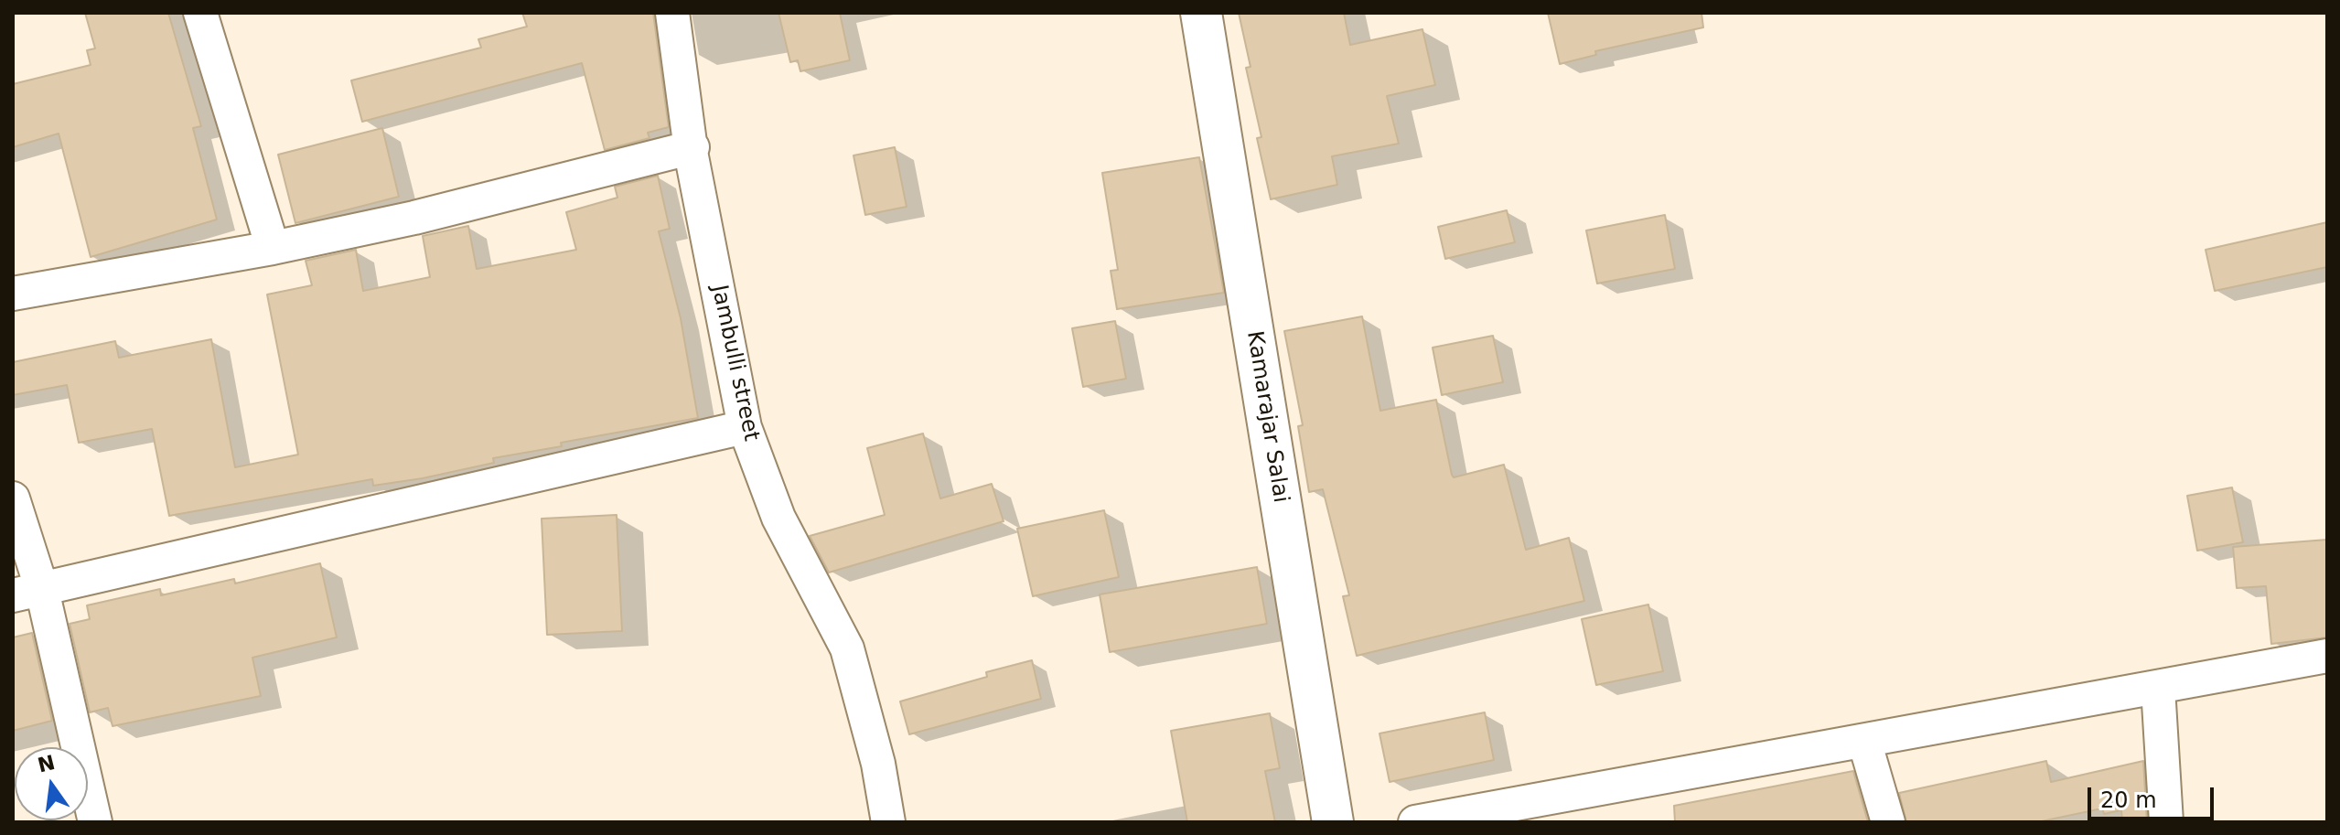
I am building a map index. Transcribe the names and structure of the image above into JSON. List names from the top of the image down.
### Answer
{
  "streets": {
    "street": ["Jambulli street", "Kamarajar Salai"]
  },
  "scale_bar": "20 m",
  "north": "top"
}
